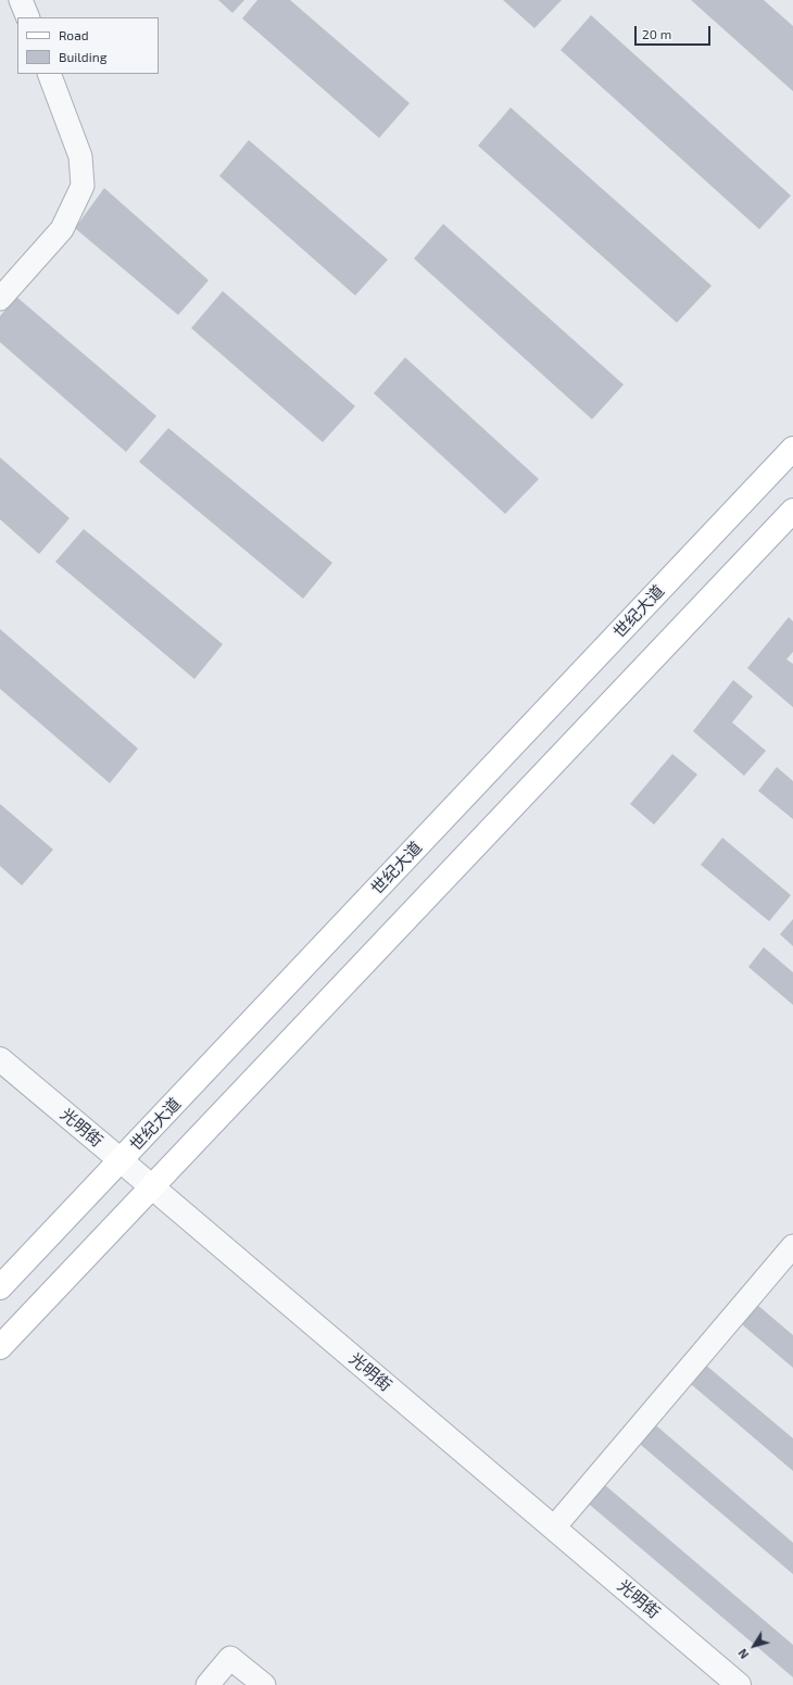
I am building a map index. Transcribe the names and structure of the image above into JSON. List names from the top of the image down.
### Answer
{
  "streets": {
    "main road": ["世纪大道"],
    "street": ["光明街"]
  },
  "crossings": [
    ["世纪大道", "光明街"]
  ],
  "legend": ["Road", "Building"],
  "scale_bar": "20 m",
  "north": "bottom left"
}
